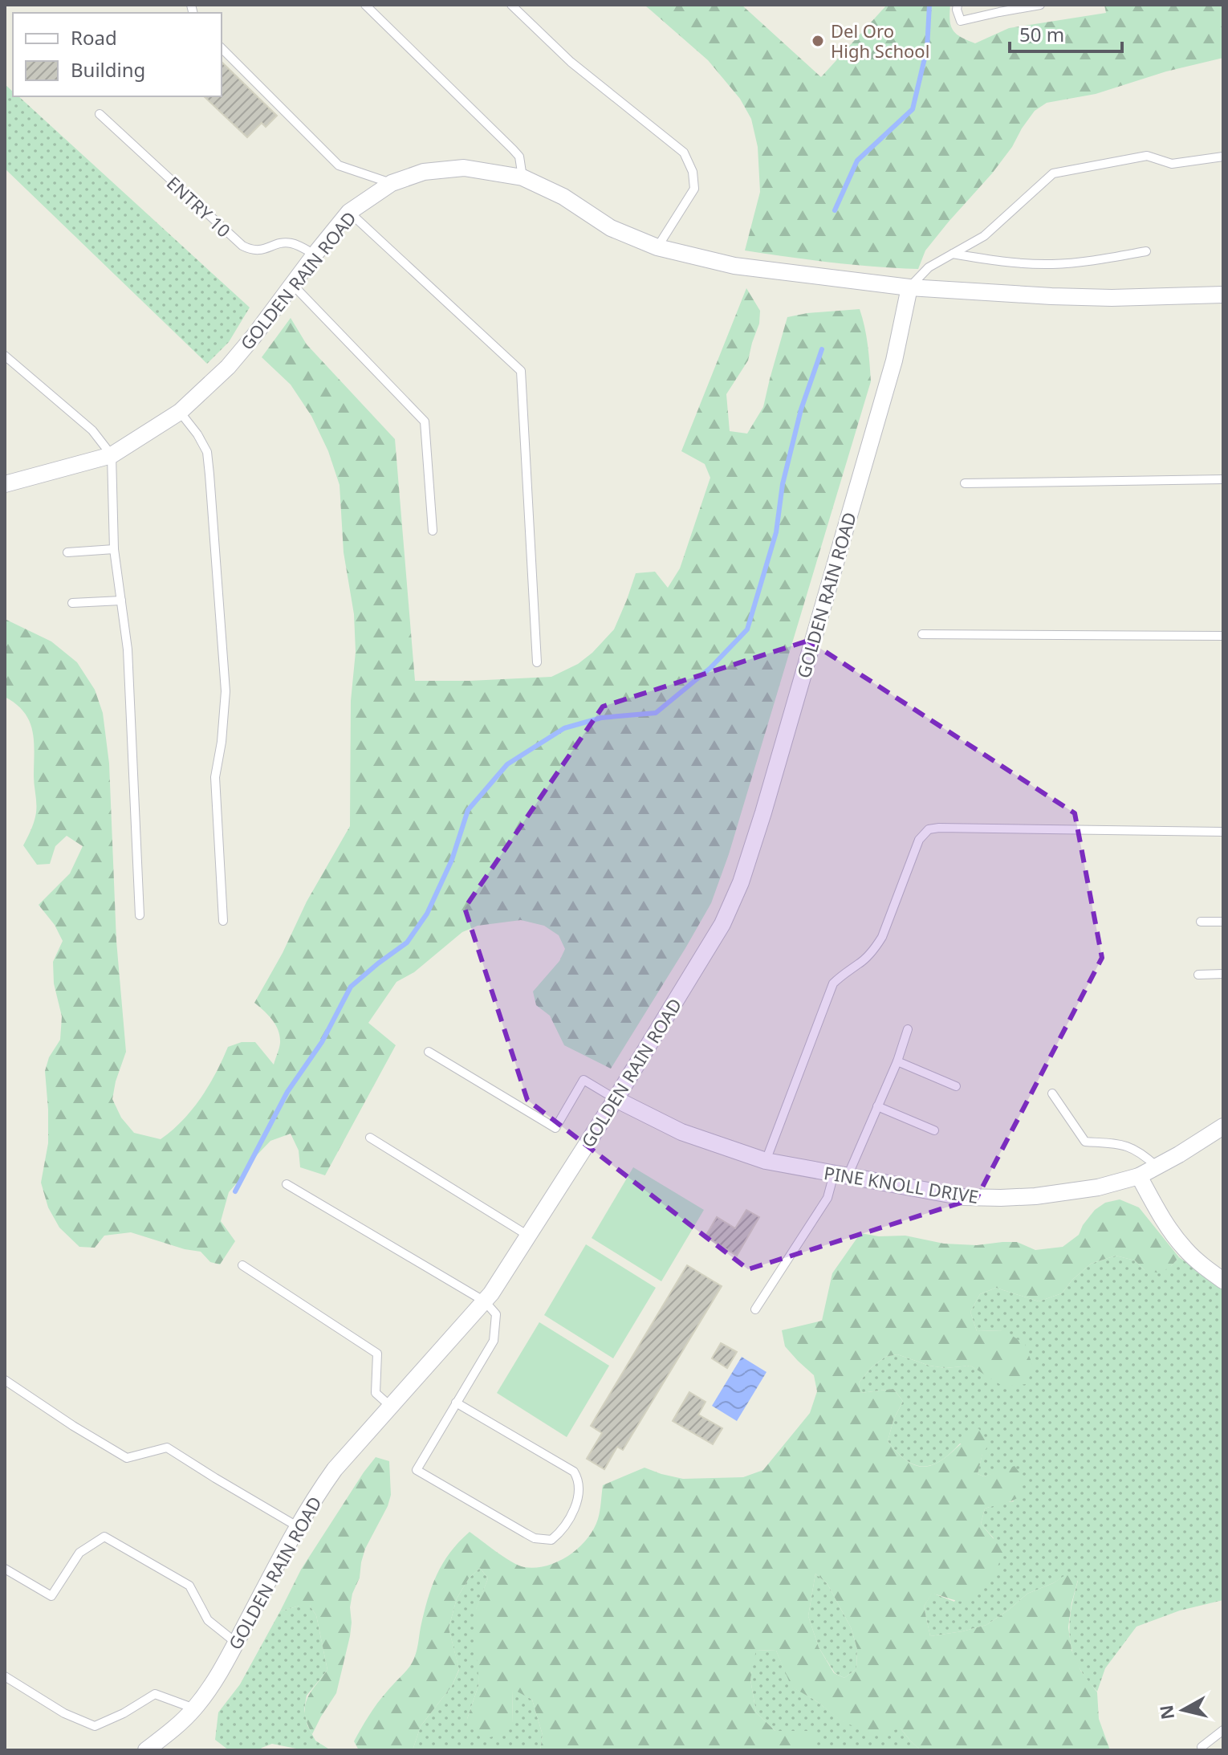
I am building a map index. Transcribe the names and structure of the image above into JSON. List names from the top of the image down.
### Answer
{
  "streets": {
    "street": ["GOLDEN RAIN ROAD", "PINE KNOLL DRIVE"],
    "lane": ["ENTRY 10"]
  },
  "crossings": [
    ["ENTRY 10", "GOLDEN RAIN ROAD"],
    ["GOLDEN RAIN ROAD", "PINE KNOLL DRIVE"]
  ],
  "places": ["Del Oro High School"],
  "legend": ["Road", "Building"],
  "scale_bar": "50 m",
  "north": "left"
}
